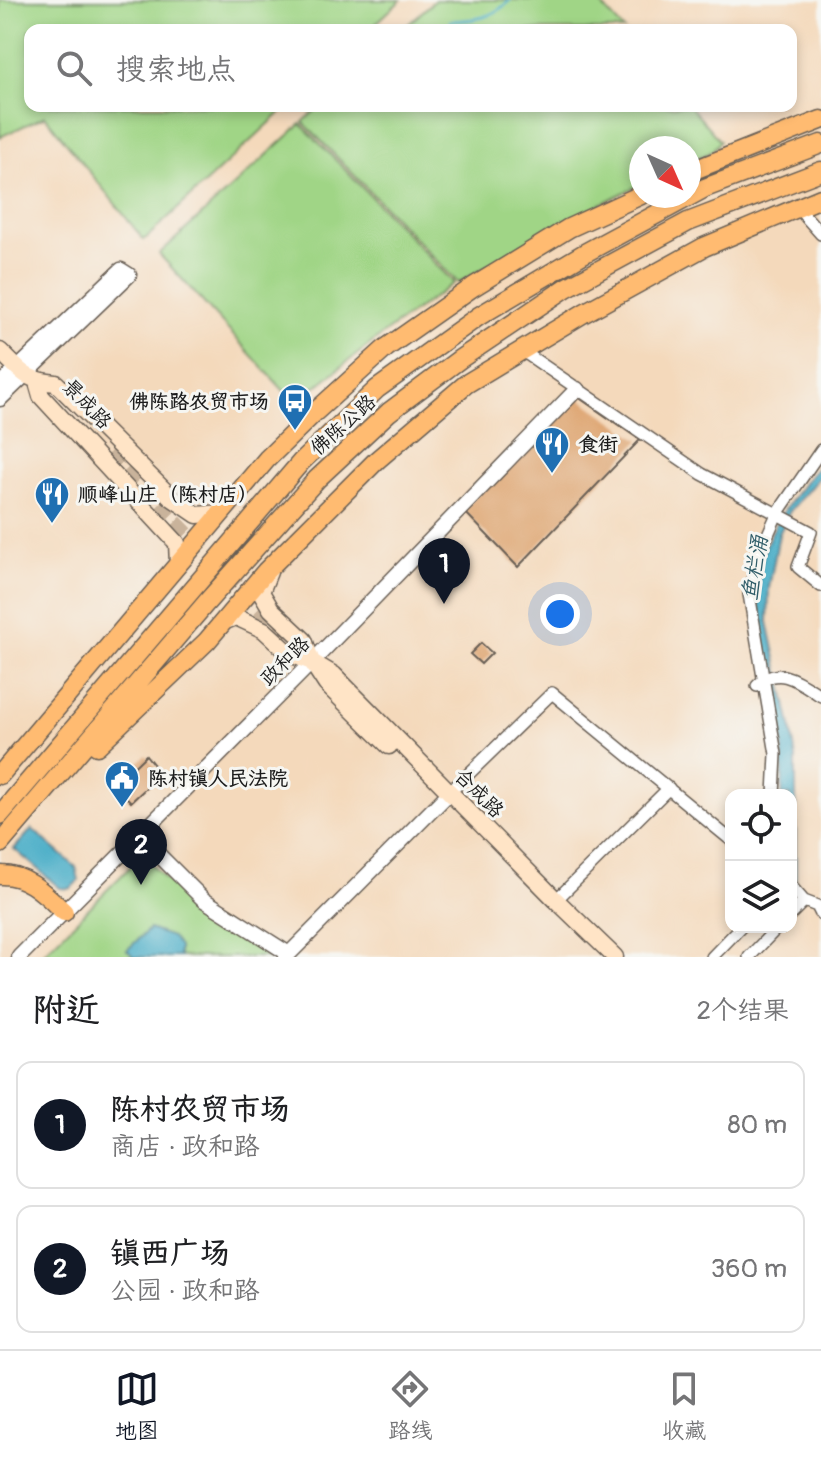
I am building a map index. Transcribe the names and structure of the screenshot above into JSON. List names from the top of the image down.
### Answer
{
  "streets": {
    "highway": ["佛陈公路"],
    "main road": ["景成路", "合成路"],
    "street": ["政和路"]
  },
  "crossings": [
    ["政和路", "合成路"]
  ],
  "water": ["鱼栏涌"],
  "places": {
    "bus stop": ["佛陈路农贸市场"],
    "restaurant": ["食街", "顺峰山庄（陈村店）"],
    "public building": ["陈村镇人民法院"]
  },
  "north": "bottom right",
  "page": {
    "search": "搜索地点",
    "pins": ["1", "2"],
    "heading": ["附近", "2个结果"],
    "list": [
      {
        "mark": "1",
        "name": "陈村农贸市场",
        "note": "商店 · 政和路",
        "value": "80 m"
      },
      {
        "mark": "2",
        "name": "镇西广场",
        "note": "公园 · 政和路",
        "value": "360 m"
      }
    ],
    "nav": ["地图", "路线", "收藏"]
  }
}
